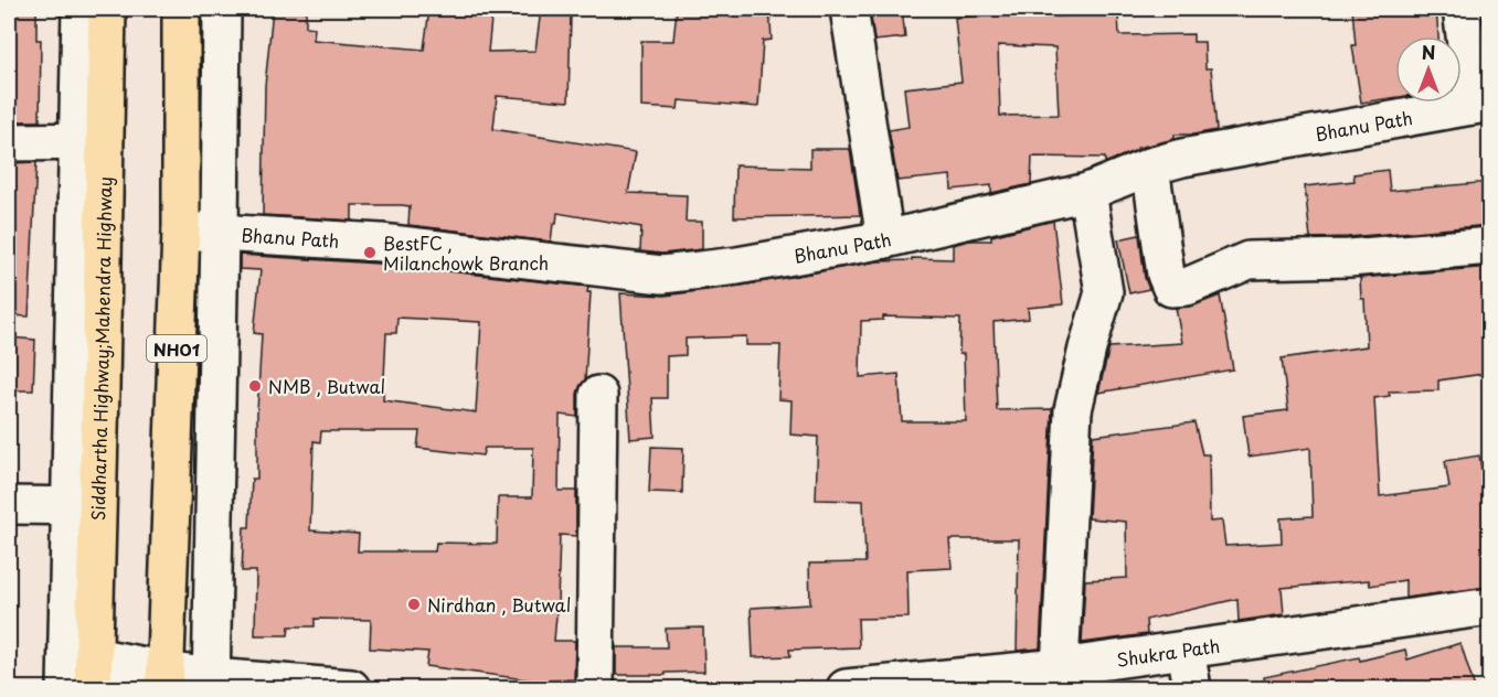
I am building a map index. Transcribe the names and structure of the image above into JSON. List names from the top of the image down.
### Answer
{
  "streets": {
    "highway": ["Siddhartha Highway;Mahendra Highway", "NH01"],
    "street": ["Bhanu Path", "Shukra Path"]
  },
  "crossings": [
    ["Bhanu Path", "NH01"]
  ],
  "places": ["BestFC , Milanchowk Branch", "NMB , Butwal", "Nirdhan , Butwal"],
  "north": "top"
}
